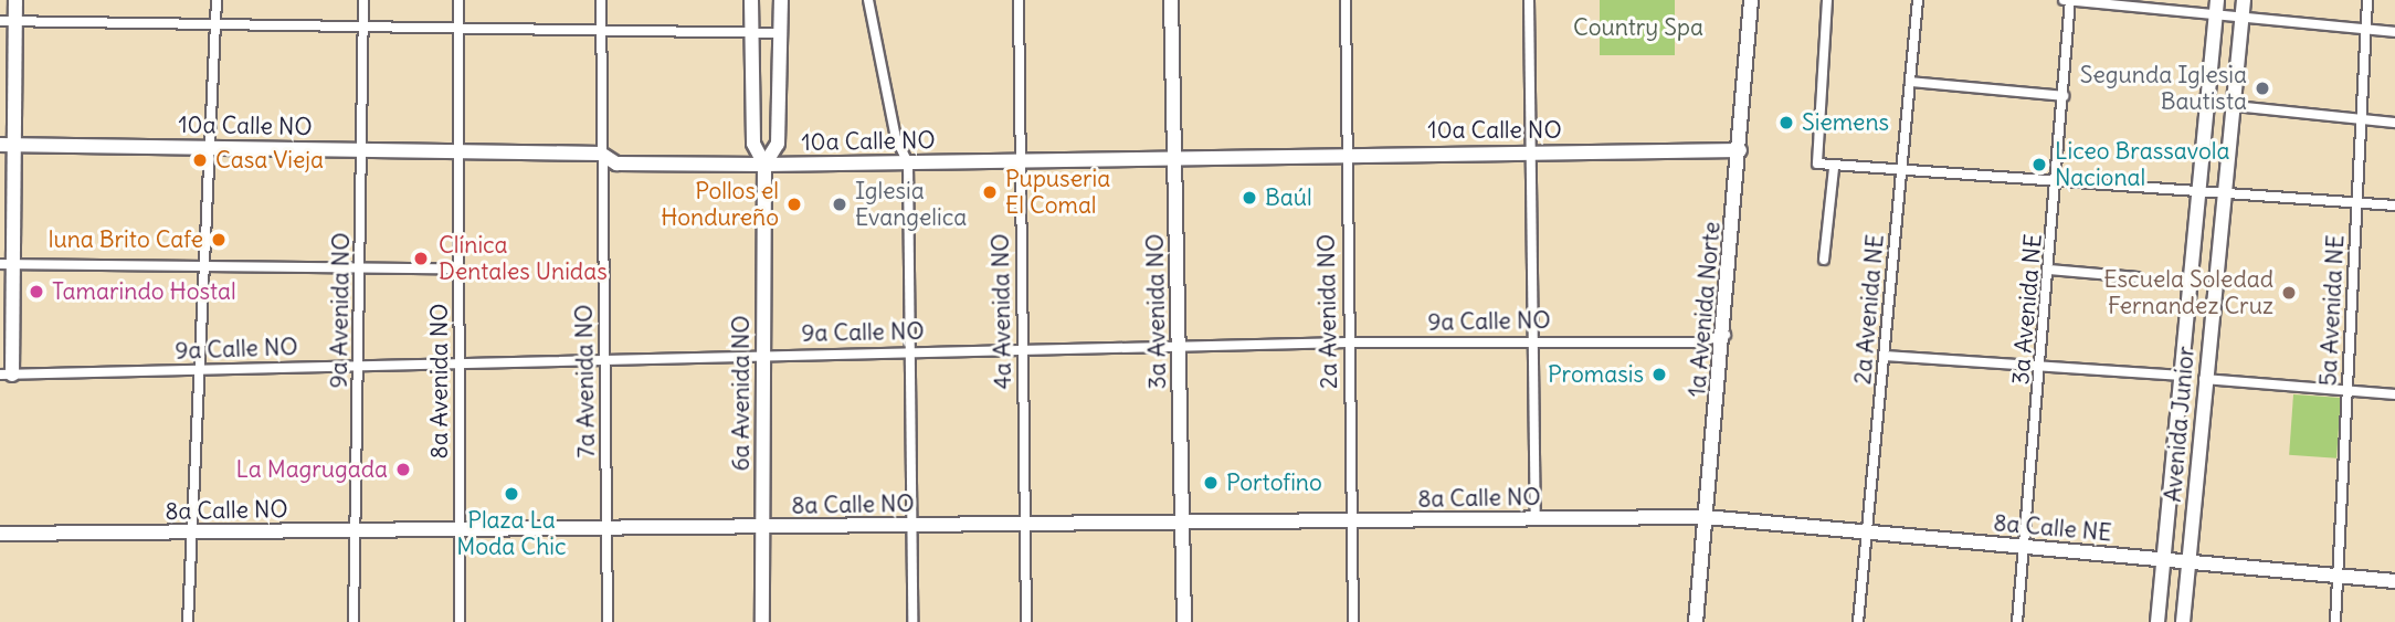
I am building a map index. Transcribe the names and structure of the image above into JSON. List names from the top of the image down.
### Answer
{
  "streets": {
    "street": [
      "10a Calle NO",
      "1a Avenida Norte",
      "2a Avenida NE",
      "3a Avenida NE",
      "9a Avenida NO",
      "5a Avenida NE",
      "4a Avenida NO",
      "3a Avenida NO",
      "2a Avenida NO",
      "9a Calle NO",
      "8a Avenida NO",
      "7a Avenida NO",
      "6a Avenida NO",
      "Avenida Junior",
      "8a Calle NO",
      "8a Calle NE"
    ]
  },
  "crossings": [
    ["10a Calle NO", "1a Avenida Norte"],
    ["10a Calle NO", "9a Avenida NO"],
    ["10a Calle NO", "4a Avenida NO"],
    ["10a Calle NO", "3a Avenida NO"],
    ["10a Calle NO", "2a Avenida NO"],
    ["10a Calle NO", "8a Avenida NO"],
    ["10a Calle NO", "7a Avenida NO"],
    ["10a Calle NO", "6a Avenida NO"],
    ["1a Avenida Norte", "9a Calle NO"],
    ["1a Avenida Norte", "8a Calle NO"],
    ["1a Avenida Norte", "8a Calle NE"],
    ["2a Avenida NE", "8a Calle NE"],
    ["3a Avenida NE", "8a Calle NE"],
    ["9a Avenida NO", "9a Calle NO"],
    ["9a Avenida NO", "8a Calle NO"],
    ["5a Avenida NE", "8a Calle NE"],
    ["4a Avenida NO", "9a Calle NO"],
    ["4a Avenida NO", "8a Calle NO"],
    ["3a Avenida NO", "9a Calle NO"],
    ["3a Avenida NO", "8a Calle NO"],
    ["2a Avenida NO", "9a Calle NO"],
    ["2a Avenida NO", "8a Calle NO"],
    ["9a Calle NO", "8a Avenida NO"],
    ["9a Calle NO", "7a Avenida NO"],
    ["9a Calle NO", "6a Avenida NO"],
    ["8a Avenida NO", "8a Calle NO"],
    ["7a Avenida NO", "8a Calle NO"],
    ["6a Avenida NO", "8a Calle NO"],
    ["Avenida Junior", "8a Calle NE"],
    ["8a Calle NO", "8a Calle NE"]
  ],
  "parks": ["Country Spa"],
  "places": [
    "Segunda Iglesia Bautista",
    "Siemens",
    "Casa Vieja",
    "Liceo Brassavola Nacional",
    "Pupuseria El Comal",
    "Baúl",
    "Pollos el Hondureño",
    "Iglesia Evangelica",
    "luna Brito Cafe",
    "Clínica Dentales Unidas",
    "Tamarindo Hostal",
    "Escuela Soledad Fernandez Cruz",
    "Promasis",
    "La Magrugada",
    "Portofino",
    "Plaza La Moda Chic"
  ]
}
